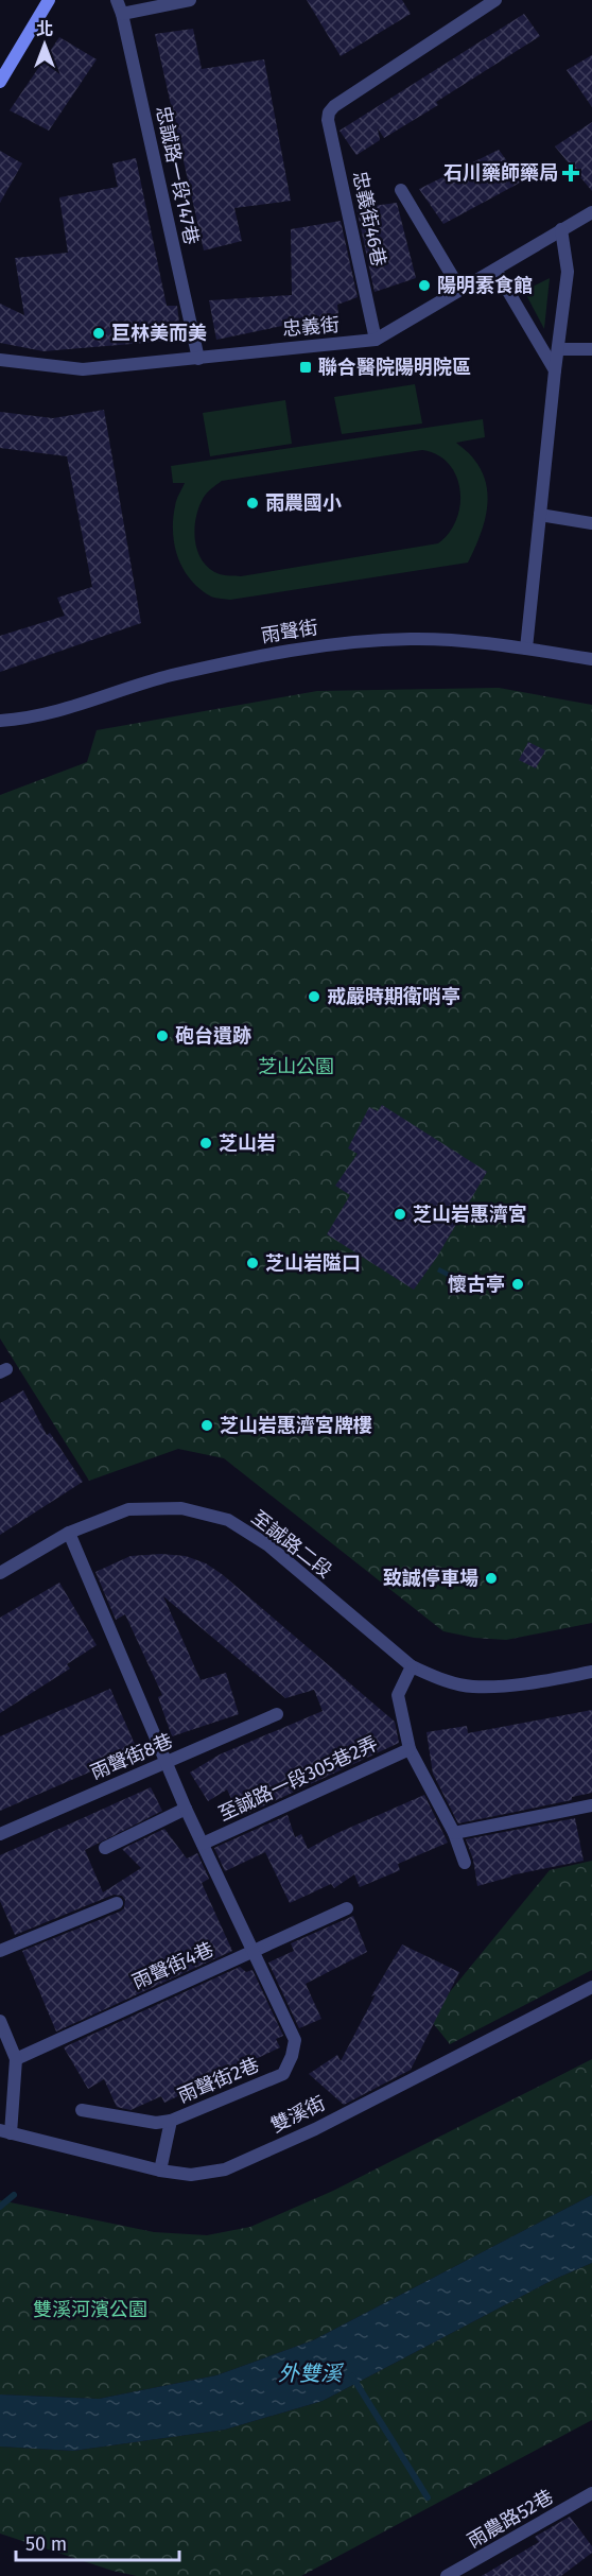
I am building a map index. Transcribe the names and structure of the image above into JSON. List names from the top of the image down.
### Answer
{
  "streets": {
    "street": [
      "忠誠路一段147巷",
      "忠義街46巷",
      "忠義街",
      "雨聲街",
      "至誠路二段",
      "雨聲街8巷",
      "至誠路一段305巷2弄",
      "雨聲街4巷",
      "雨聲街2巷",
      "雙溪街",
      "雨農路52巷"
    ]
  },
  "crossings": [
    ["忠誠路一段147巷", "忠義街"],
    ["忠義街46巷", "忠義街"],
    ["雨聲街4巷", "雨聲街2巷"],
    ["雨聲街2巷", "雙溪街"]
  ],
  "water": ["外雙溪"],
  "parks": ["芝山公園", "雙溪河濱公園"],
  "places": {
    "health": ["石川藥師藥局"],
    "other": [
      "陽明素食館",
      "巨林美而美",
      "雨農國小",
      "戒嚴時期衛哨亭",
      "砲台遺跡",
      "芝山岩",
      "芝山岩惠濟宮",
      "芝山岩隘口",
      "懷古亭",
      "芝山岩惠濟宮牌樓",
      "致誠停車場"
    ],
    "transit": ["聯合醫院陽明院區"]
  },
  "scale_bar": "50 m",
  "north": "top"
}
